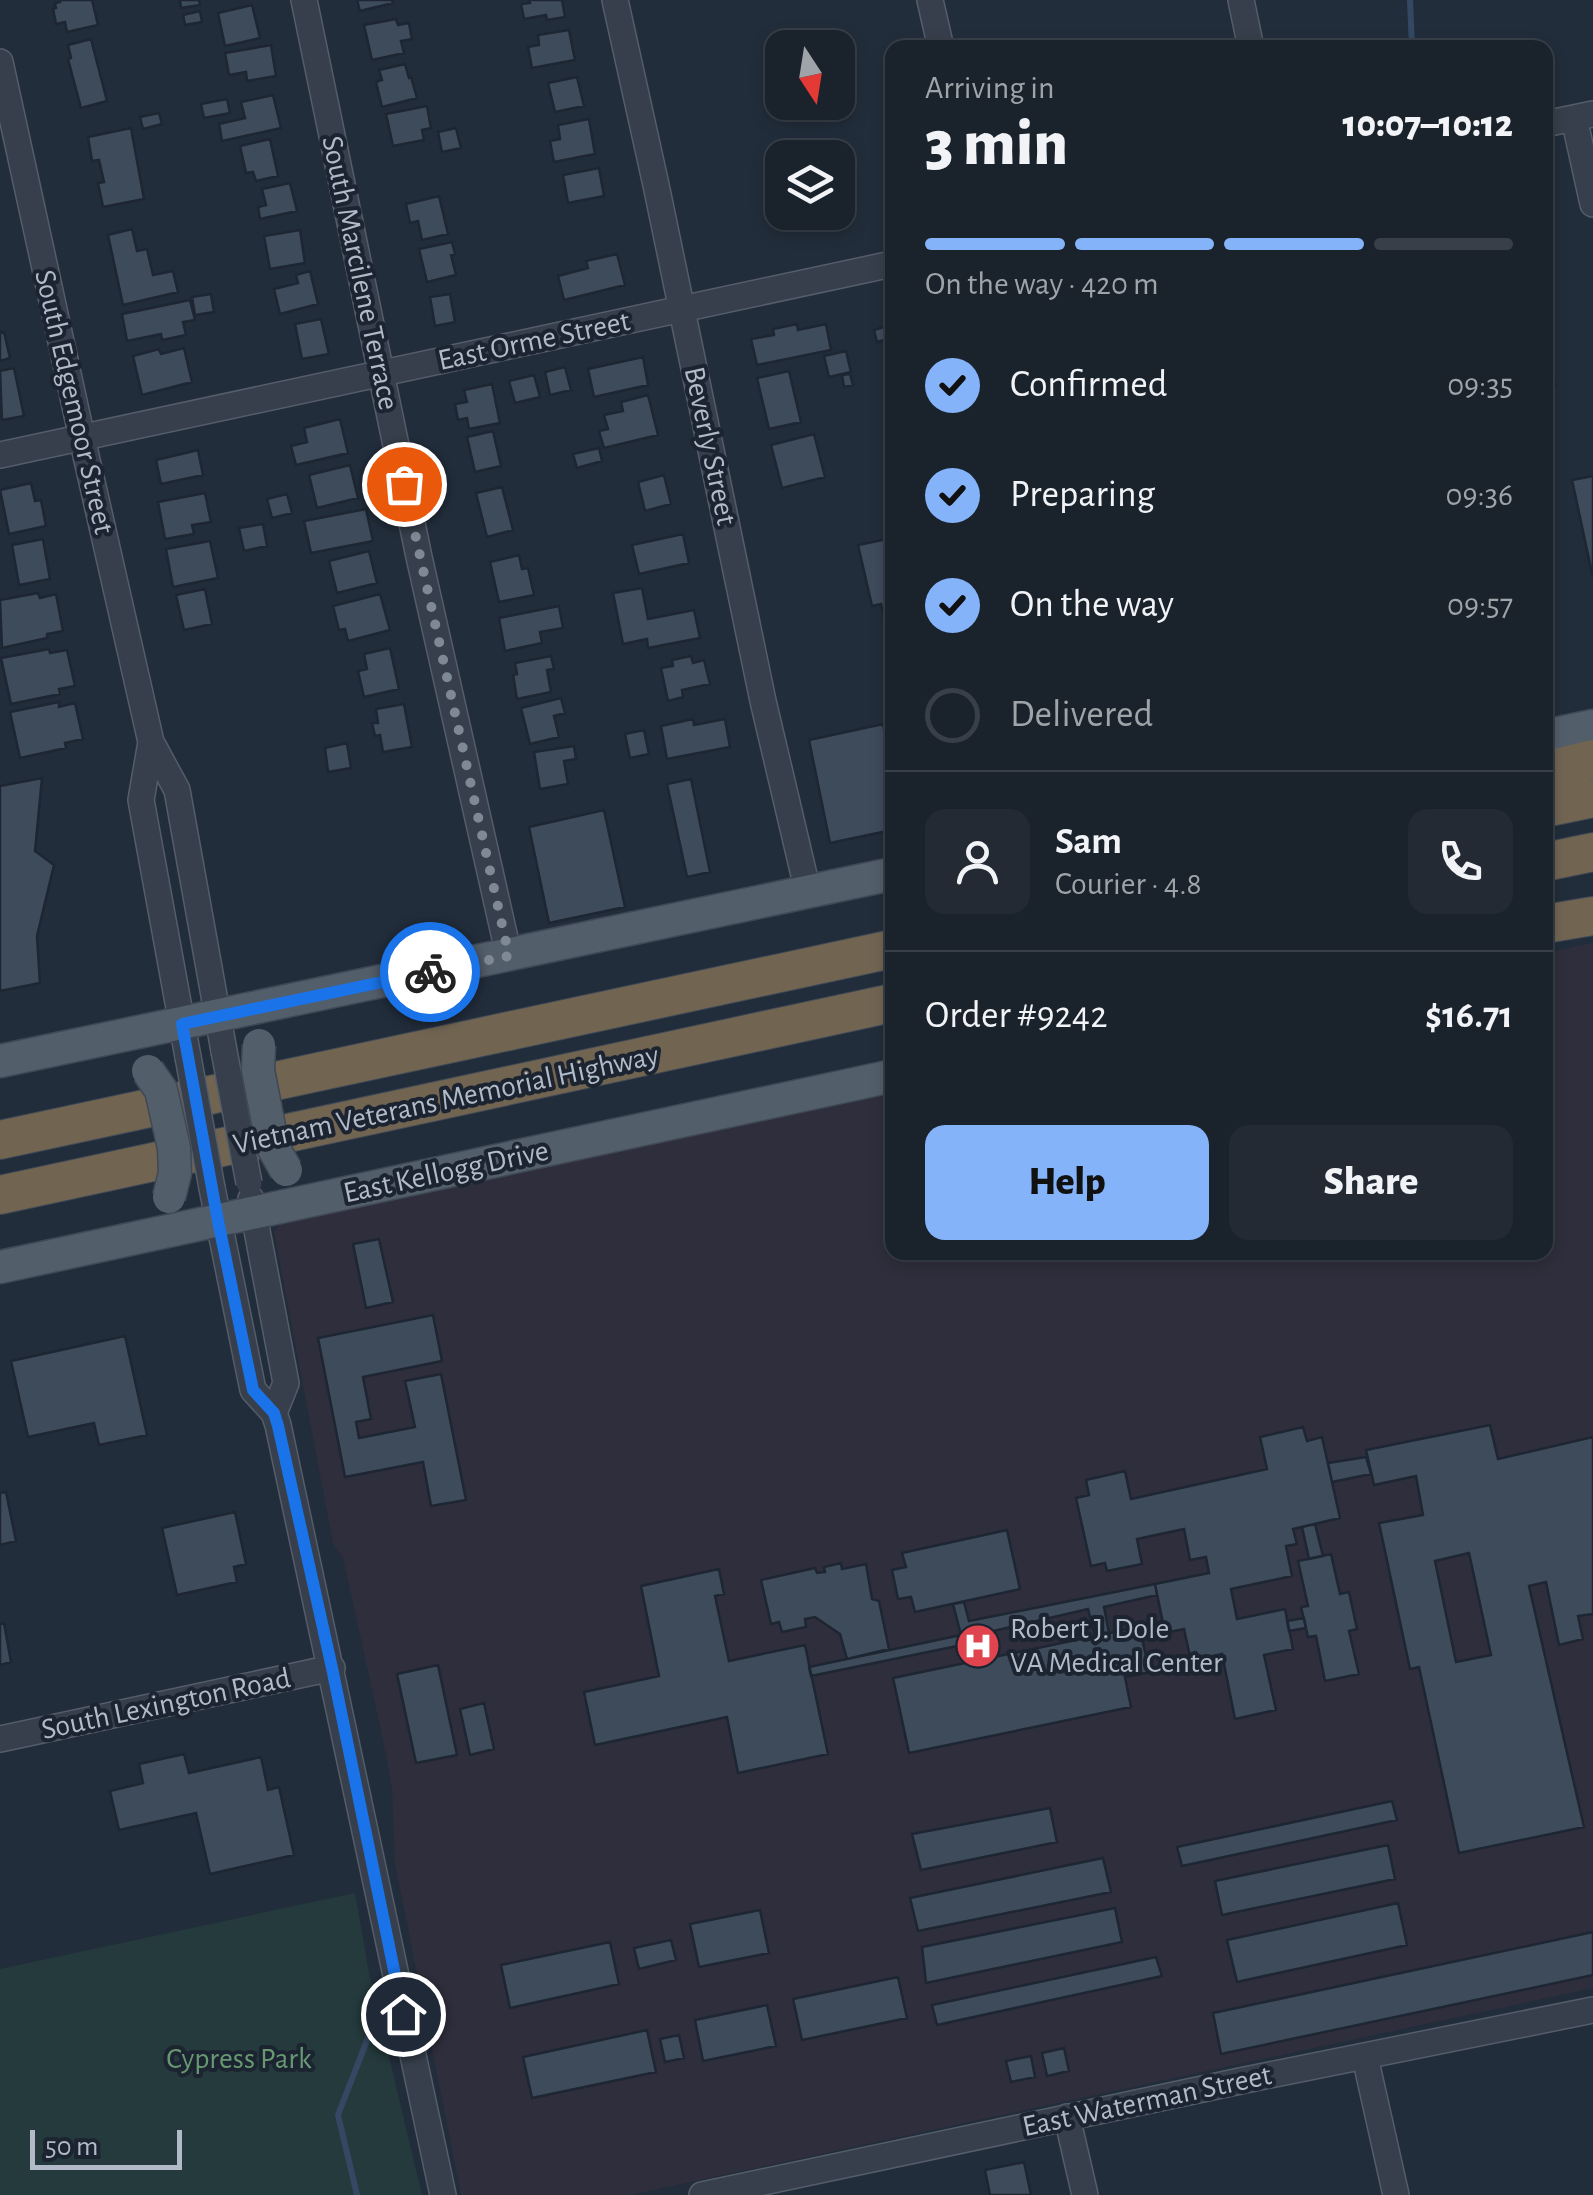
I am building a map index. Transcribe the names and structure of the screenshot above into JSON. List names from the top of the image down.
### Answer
{
  "streets": {
    "highway": ["Vietnam Veterans Memorial Highway"],
    "main road": ["East Kellogg Drive"],
    "street": [
      "South Marcilene Terrace",
      "East Orme Street",
      "South Edgemoor Street",
      "Beverly Street",
      "South Lexington Road",
      "East Waterman Street"
    ]
  },
  "crossings": [
    ["South Marcilene Terrace", "East Orme Street"],
    ["East Orme Street", "South Edgemoor Street"],
    ["East Orme Street", "Beverly Street"],
    ["South Edgemoor Street", "East Kellogg Drive"],
    ["South Edgemoor Street", "South Lexington Road"]
  ],
  "parks": ["Cypress Park"],
  "places": {
    "hospital": ["Robert J. Dole VA Medical Center"]
  },
  "scale_bar": "50 m",
  "north": "bottom",
  "page": {
    "heading": ["3 min", "Arriving in", "10:07–10:12"],
    "panel": [
      "Sam",
      "Courier · 4.8",
      "Order #9242",
      "$16.71"
    ],
    "bar": "On the way · 420 m",
    "list": [
      ["Confirmed", "09:35"],
      ["Preparing", "09:36"],
      ["On the way", "09:57"],
      "Delivered"
    ],
    "buttons": ["Help", "Share"],
    "scale": "50 m"
  }
}
